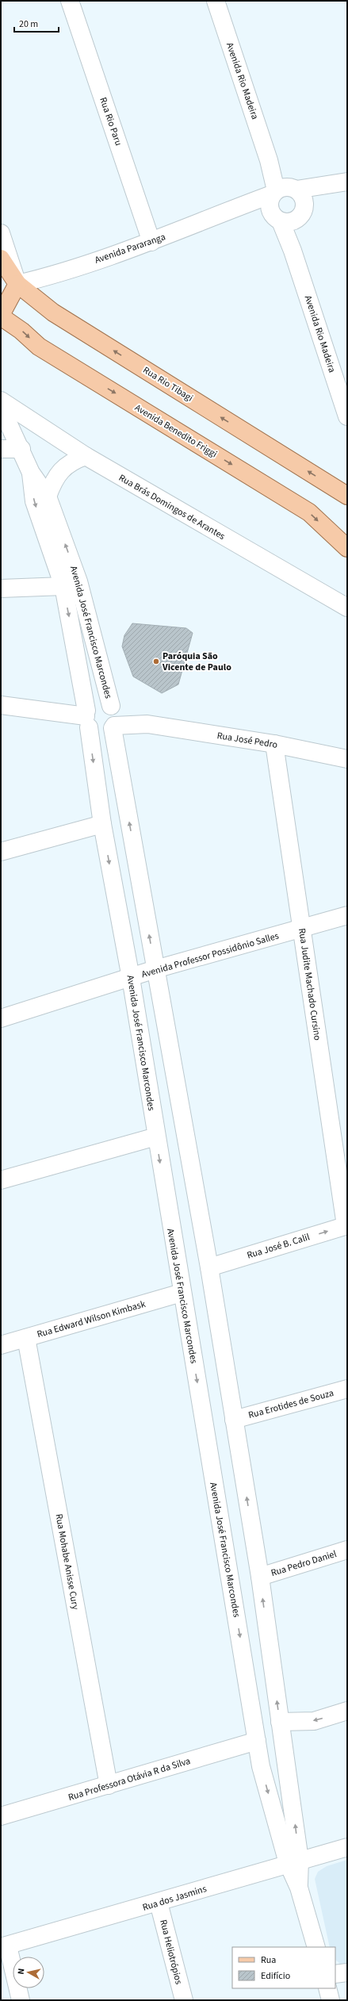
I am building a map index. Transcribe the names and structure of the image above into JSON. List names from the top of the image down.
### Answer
{
  "streets": {
    "main road": ["Rua Rio Tibagi", "Avenida Benedito Friggi"],
    "street": [
      "Avenida Rio Madeira",
      "Rua Rio Paru",
      "Avenida Pararanga",
      "Rua Brás Domingos de Arantes",
      "Avenida José Francisco Marcondes",
      "Rua José Pedro",
      "Avenida Professor Possidônio Salles",
      "Rua Judite Machado Cursino",
      "Rua José B. Calil",
      "Rua Edward Wilson Kimbask",
      "Rua Erotides de Souza",
      "Rua Mohabe Anisse Cury",
      "Rua Pedro Daniel",
      "Rua Professora Otávia R da Silva",
      "Rua dos Jasmins",
      "Rua Heliotrópios"
    ]
  },
  "crossings": [
    ["Avenida Rio Madeira", "Avenida Pararanga"],
    ["Rua Rio Paru", "Avenida Pararanga"],
    ["Avenida Pararanga", "Rua Rio Tibagi"],
    ["Avenida José Francisco Marcondes", "Rua José Pedro"],
    ["Avenida José Francisco Marcondes", "Avenida Professor Possidônio Salles"],
    ["Avenida José Francisco Marcondes", "Rua José B. Calil"],
    ["Avenida José Francisco Marcondes", "Rua Edward Wilson Kimbask"],
    ["Avenida José Francisco Marcondes", "Rua Erotides de Souza"],
    ["Avenida José Francisco Marcondes", "Rua Pedro Daniel"],
    ["Avenida José Francisco Marcondes", "Rua Professora Otávia R da Silva"],
    ["Avenida José Francisco Marcondes", "Rua dos Jasmins"],
    ["Rua José Pedro", "Rua Judite Machado Cursino"],
    ["Avenida Professor Possidônio Salles", "Rua Judite Machado Cursino"],
    ["Rua Judite Machado Cursino", "Rua José B. Calil"],
    ["Rua Edward Wilson Kimbask", "Rua Mohabe Anisse Cury"],
    ["Rua Mohabe Anisse Cury", "Rua Professora Otávia R da Silva"],
    ["Rua dos Jasmins", "Rua Heliotrópios"]
  ],
  "one_way": ["Rua Rio Tibagi", "Avenida Benedito Friggi", "Rua José B. Calil"],
  "places": ["Paróquia São Vicente de Paulo"],
  "legend": ["Rua", "Edifício"],
  "scale_bar": "20 m",
  "north": "left"
}
